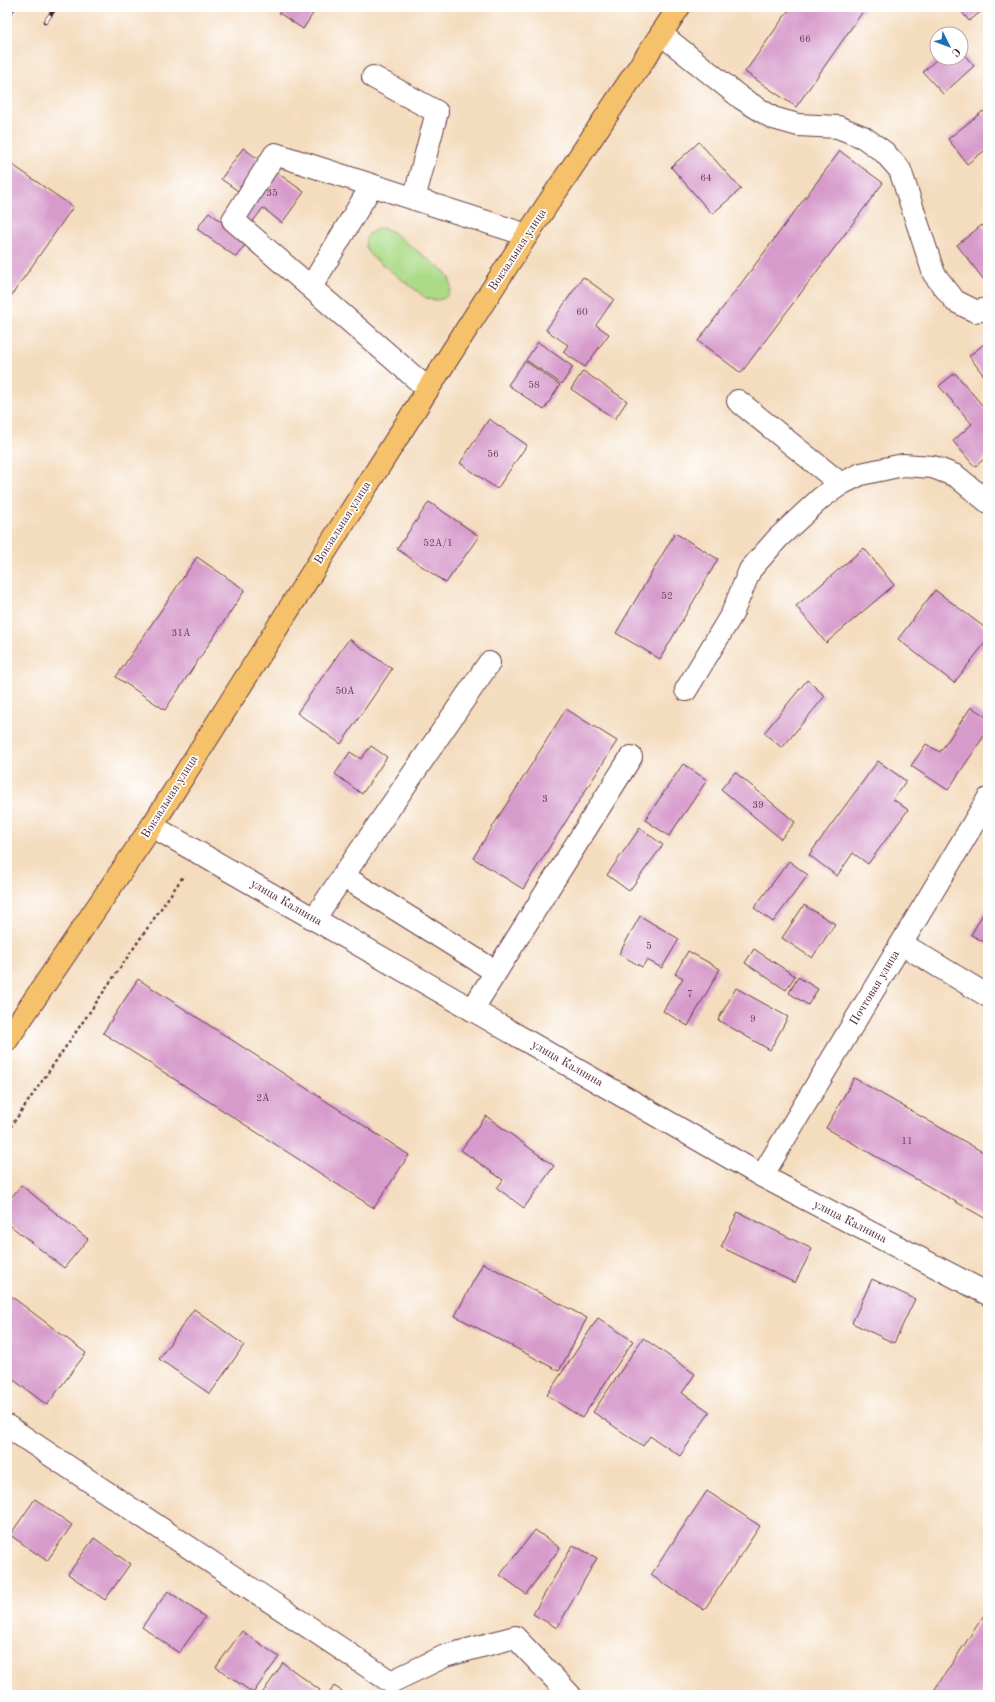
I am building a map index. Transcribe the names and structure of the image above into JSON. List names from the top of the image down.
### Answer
{
  "streets": {
    "main road": ["Вокзальная улица"],
    "street": ["улица Калнина", "Почтовая улица"]
  },
  "crossings": [
    ["Вокзальная улица", "улица Калнина"],
    ["улица Калнина", "Почтовая улица"]
  ],
  "house_numbers": [
    "66",
    "64",
    "35",
    "60",
    "58",
    "56",
    "52А/1",
    "52",
    "31А",
    "50А",
    "3",
    "39",
    "5",
    "7",
    "9",
    "2А",
    "11"
  ],
  "north": "bottom right"
}
